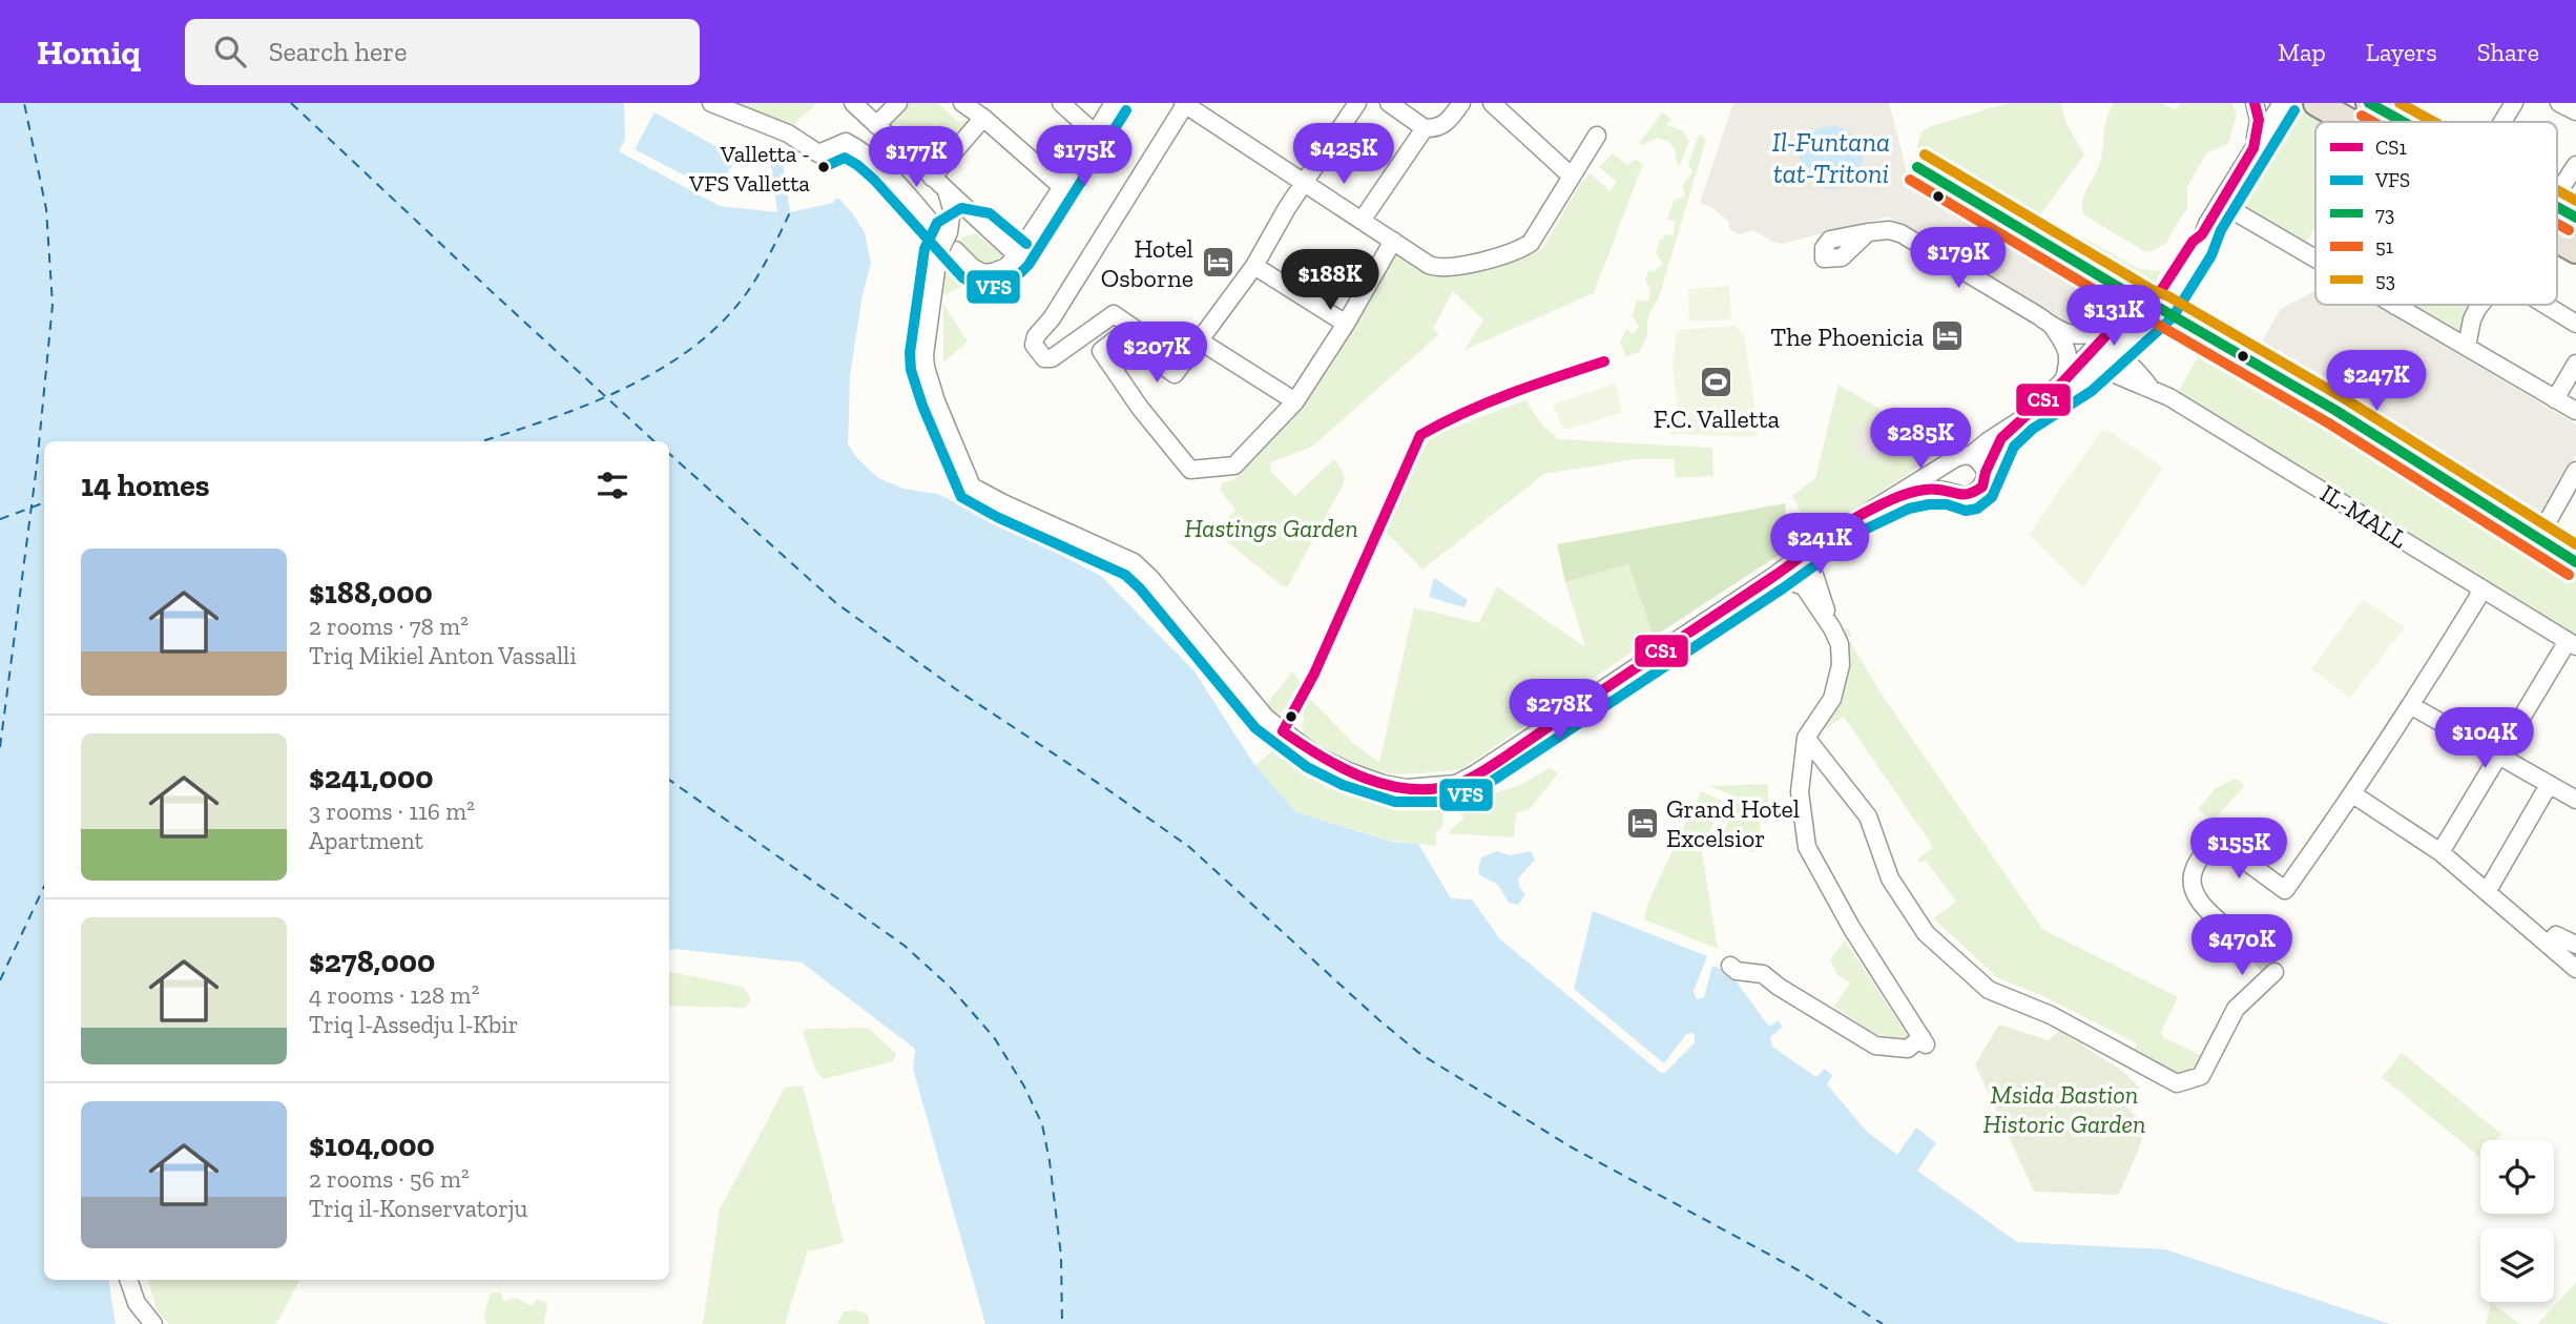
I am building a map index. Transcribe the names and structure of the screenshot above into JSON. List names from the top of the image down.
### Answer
{
  "streets": {
    "street": ["IL-MALL"]
  },
  "water": ["Il-Funtana tat-Tritoni"],
  "parks": ["Hastings Garden", "Msida Bastion Historic Garden"],
  "places": {
    "other": ["Valletta - VFS Valletta"],
    "hotel": ["Hotel Osborne", "The Phoenicia", "Grand Hotel Excelsior"],
    "sports": ["F.C. Valletta"]
  },
  "lines": [
    "transit line CS1",
    "transit line 73",
    "transit line 53",
    "transit line VFS",
    "transit line 51"
  ],
  "legend": [
    "CS1",
    "VFS",
    "73",
    "51",
    "53"
  ],
  "page": {
    "header": "Homiq",
    "search": "Search here",
    "nav": ["Map", "Layers", "Share"],
    "price": [
      "$425K",
      "$175K",
      "$177K",
      "$179K",
      "$188K",
      "$131K",
      "$207K",
      "$247K",
      "$285K",
      "$241K",
      "$278K",
      "$104K",
      "$155K",
      "$470K"
    ],
    "heading": "14 homes",
    "list": [
      {
        "name": "$188,000",
        "note": "2 rooms · 78 m² · Triq Mikiel Anton Vassalli"
      },
      {
        "name": "$241,000",
        "note": "3 rooms · 116 m² · Apartment"
      },
      {
        "name": "$278,000",
        "note": "4 rooms · 128 m² · Triq l-Assedju l-Kbir"
      },
      {
        "name": "$104,000",
        "note": "2 rooms · 56 m² · Triq il-Konservatorju"
      }
    ]
  }
}
